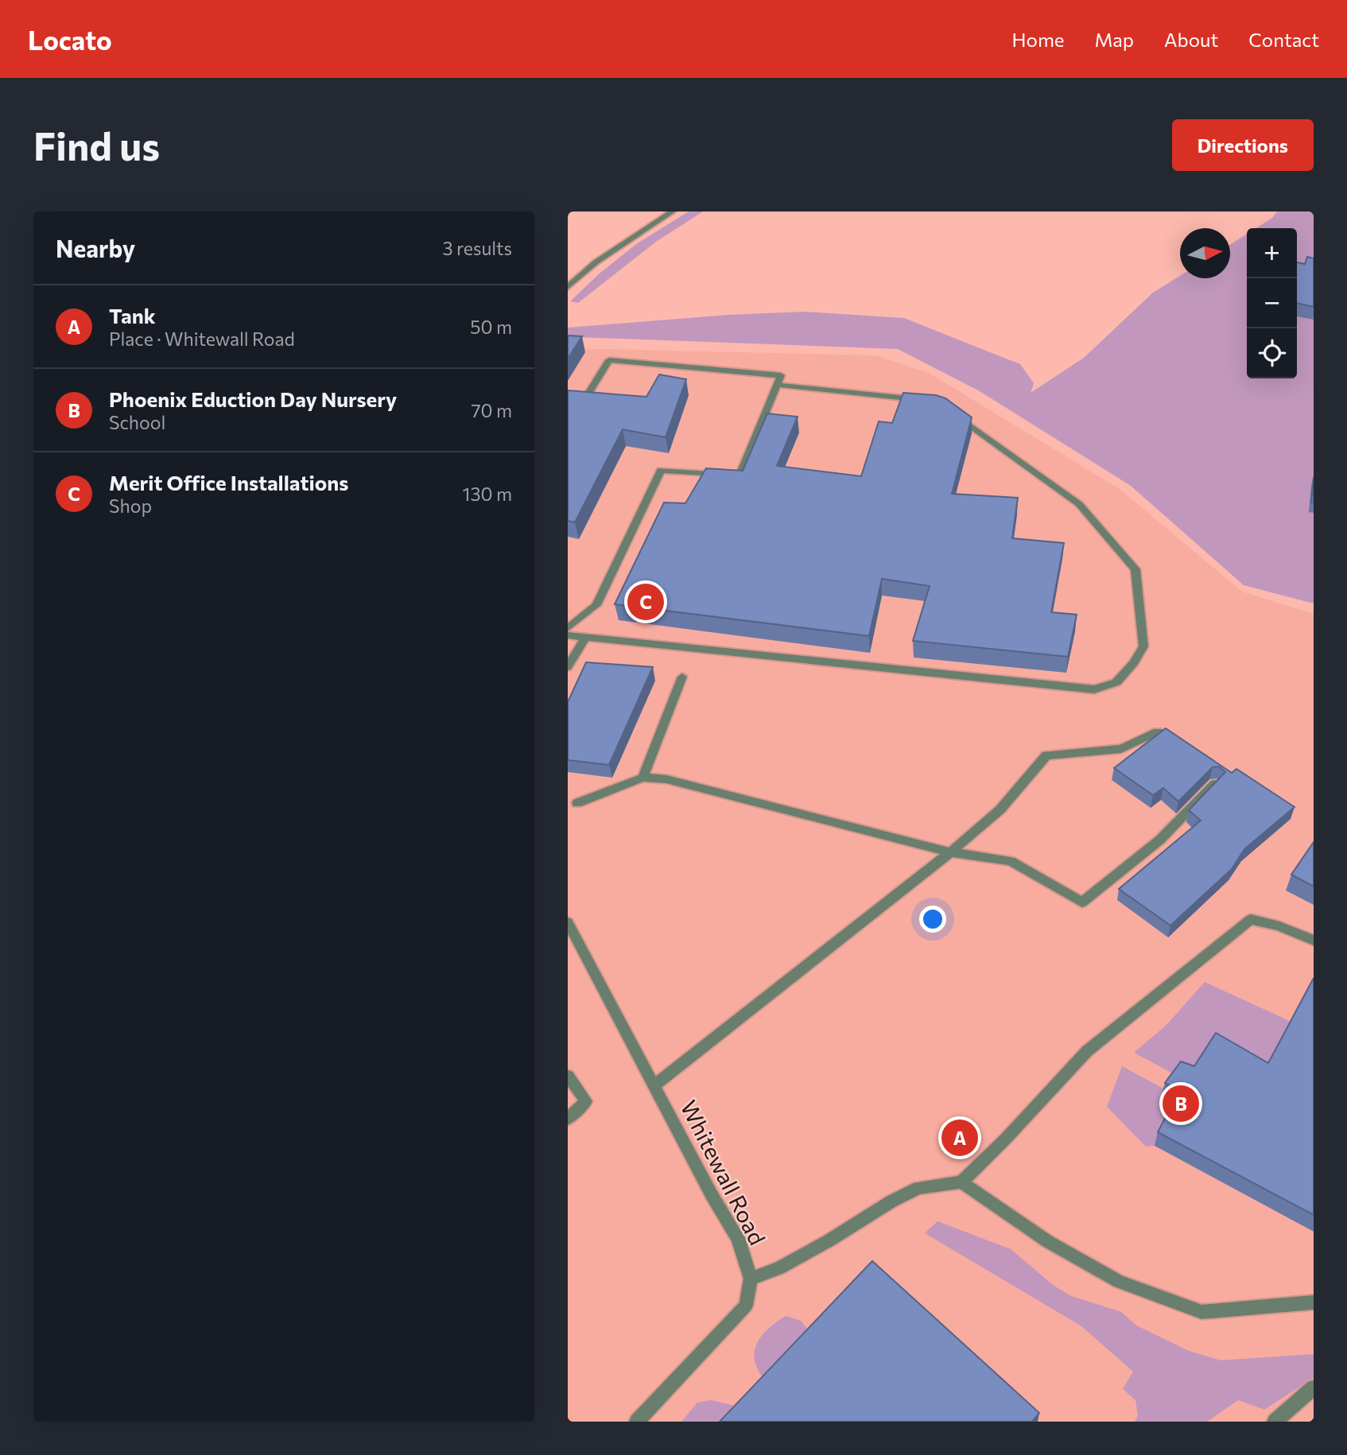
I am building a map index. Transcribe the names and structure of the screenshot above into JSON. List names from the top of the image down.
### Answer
{
  "streets": {
    "street": ["Whitewall Road"]
  },
  "north": "right",
  "page": {
    "header": "Locato",
    "nav": [
      "Home",
      "Map",
      "About",
      "Contact"
    ],
    "buttons": "Directions",
    "title": "Find us",
    "heading": ["Nearby", "3 results"],
    "map_buttons": ["+", "−"],
    "list": [
      {
        "mark": "A",
        "name": "Tank",
        "note": "Place · Whitewall Road",
        "value": "50 m"
      },
      {
        "mark": "B",
        "name": "Phoenix Eduction Day Nursery",
        "note": "School",
        "value": "70 m"
      },
      {
        "mark": "C",
        "name": "Merit Office Installations",
        "note": "Shop",
        "value": "130 m"
      }
    ],
    "pins": ["C", "B", "A"]
  }
}
